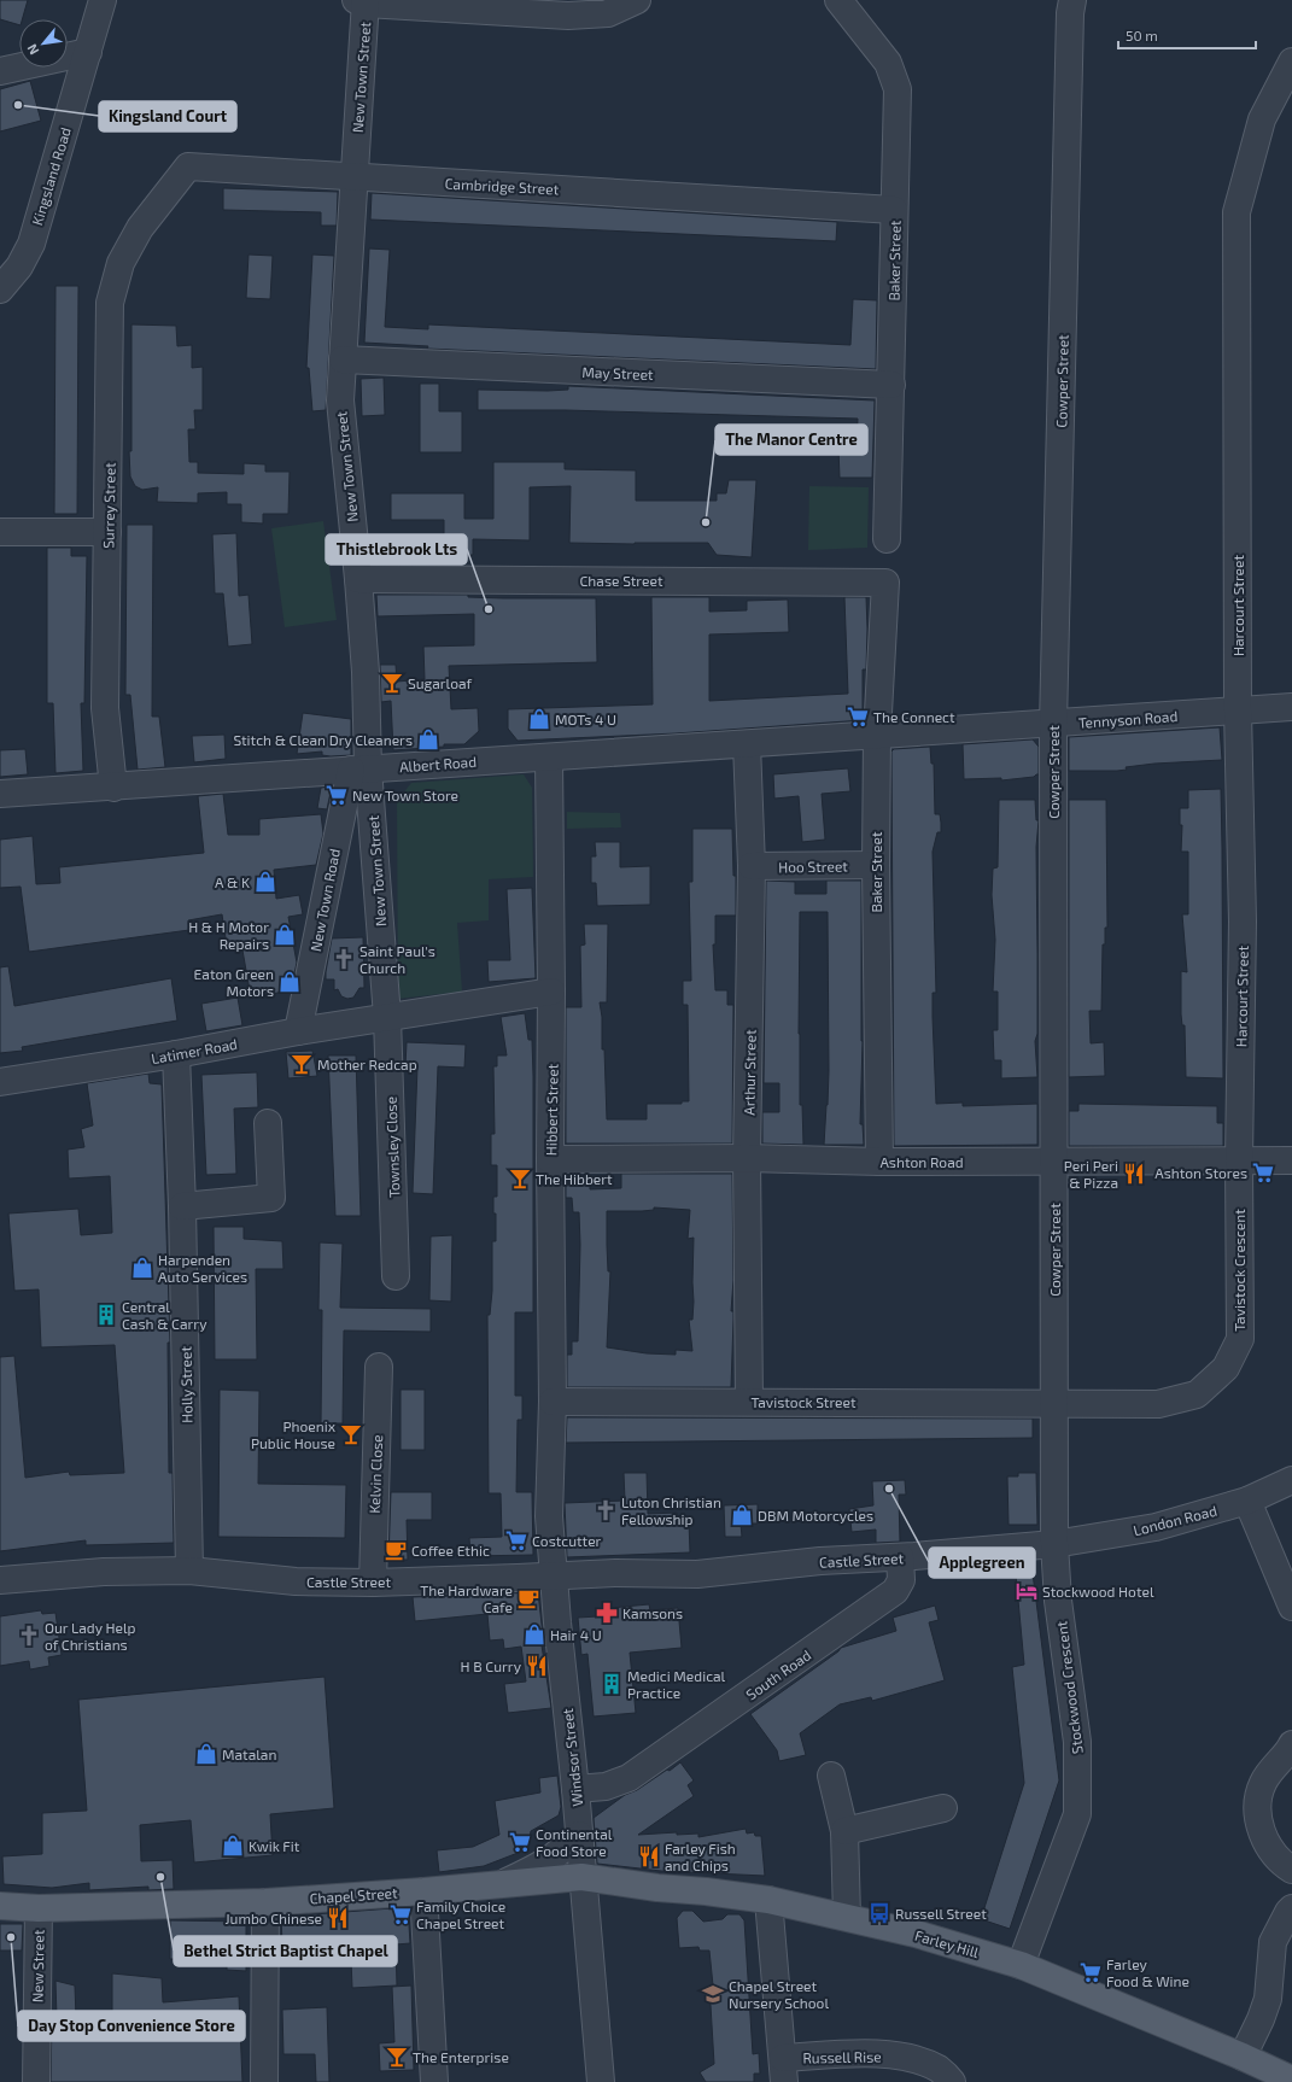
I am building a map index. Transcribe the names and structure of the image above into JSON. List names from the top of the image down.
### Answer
{
  "streets": {
    "main road": ["Chapel Street", "Farley Hill"],
    "street": [
      "New Town Street",
      "Kingsland Road",
      "Cambridge Street",
      "Baker Street",
      "May Street",
      "Cowper Street",
      "Surrey Street",
      "Chase Street",
      "Harcourt Street",
      "Tennyson Road",
      "Albert Road",
      "Hoo Street",
      "New Town Road",
      "Latimer Road",
      "Arthur Street",
      "Hibbert Street",
      "Townsley Close",
      "Ashton Road",
      "Tavistock Crescent",
      "Holly Street",
      "Tavistock Street",
      "Kelvin Close",
      "London Road",
      "Castle Street",
      "South Road",
      "Stockwood Crescent",
      "Windsor Street",
      "New Street",
      "Russell Rise"
    ]
  },
  "crossings": [
    ["New Town Street", "Cambridge Street"],
    ["New Town Street", "May Street"],
    ["New Town Street", "Chase Street"],
    ["New Town Street", "Albert Road"],
    ["New Town Street", "New Town Road"],
    ["New Town Street", "Latimer Road"],
    ["New Town Street", "Townsley Close"],
    ["Cambridge Street", "Baker Street"],
    ["Cambridge Street", "Surrey Street"],
    ["Baker Street", "May Street"],
    ["Baker Street", "Chase Street"],
    ["Baker Street", "Tennyson Road"],
    ["Baker Street", "Albert Road"],
    ["Baker Street", "Hoo Street"],
    ["Baker Street", "Ashton Road"],
    ["Cowper Street", "Tennyson Road"],
    ["Cowper Street", "Ashton Road"],
    ["Cowper Street", "Tavistock Crescent"],
    ["Cowper Street", "Tavistock Street"],
    ["Cowper Street", "London Road"],
    ["Cowper Street", "Castle Street"],
    ["Cowper Street", "Stockwood Crescent"],
    ["Surrey Street", "Albert Road"],
    ["Harcourt Street", "Tennyson Road"],
    ["Harcourt Street", "Ashton Road"],
    ["Harcourt Street", "Tavistock Crescent"],
    ["Tennyson Road", "Albert Road"],
    ["Albert Road", "New Town Road"],
    ["Albert Road", "Arthur Street"],
    ["Albert Road", "Hibbert Street"],
    ["Hoo Street", "Arthur Street"],
    ["New Town Road", "Latimer Road"],
    ["Latimer Road", "Hibbert Street"],
    ["Latimer Road", "Townsley Close"],
    ["Latimer Road", "Holly Street"],
    ["Arthur Street", "Ashton Road"],
    ["Arthur Street", "Tavistock Street"],
    ["Hibbert Street", "Ashton Road"],
    ["Hibbert Street", "Tavistock Street"],
    ["Hibbert Street", "Castle Street"],
    ["Hibbert Street", "Windsor Street"],
    ["Ashton Road", "Tavistock Crescent"],
    ["Tavistock Crescent", "Tavistock Street"],
    ["Holly Street", "Castle Street"],
    ["Kelvin Close", "Castle Street"],
    ["London Road", "Castle Street"],
    ["London Road", "Stockwood Crescent"],
    ["Castle Street", "South Road"],
    ["Castle Street", "Stockwood Crescent"],
    ["Castle Street", "Windsor Street"],
    ["South Road", "Windsor Street"],
    ["Stockwood Crescent", "Farley Hill"],
    ["Windsor Street", "Chapel Street"],
    ["Windsor Street", "Farley Hill"],
    ["Chapel Street", "Farley Hill"],
    ["Chapel Street", "New Street"]
  ],
  "places": {
    "other": [
      "Kingsland Court",
      "The Manor Centre",
      "Thistlebrook Lts",
      "Applegreen",
      "Bethel Strict Baptist Chapel",
      "Day Stop Convenience Store"
    ],
    "bar": [
      "Sugarloaf",
      "Mother Redcap",
      "The Hibbert",
      "Phoenix Public House",
      "The Enterprise"
    ],
    "supermarket": [
      "The Connect",
      "New Town Store",
      "Ashton Stores",
      "Costcutter",
      "Continental Food Store",
      "Family Choice Chapel Street",
      "Farley Food & Wine"
    ],
    "shop": [
      "MOTs 4 U",
      "Stitch & Clean Dry Cleaners",
      "A & K",
      "H & H Motor Repairs",
      "Eaton Green Motors",
      "Harpenden Auto Services",
      "DBM Motorcycles",
      "Hair 4 U",
      "Matalan",
      "Kwik Fit"
    ],
    "church": ["Saint Paul's Church", "Luton Christian Fellowship", "Our Lady Help of Christians"],
    "restaurant": [
      "Peri Peri & Pizza",
      "H B Curry",
      "Farley Fish and Chips",
      "Jumbo Chinese"
    ],
    "building": ["Central Cash & Carry", "Medici Medical Practice"],
    "cafe": ["Coffee Ethic", "The Hardware Cafe"],
    "hotel": ["Stockwood Hotel"],
    "pharmacy": ["Kamsons"],
    "bus stop": ["Russell Street"],
    "school or university": ["Chapel Street Nursery School"]
  },
  "scale_bar": "50 m",
  "north": "bottom left"
}
